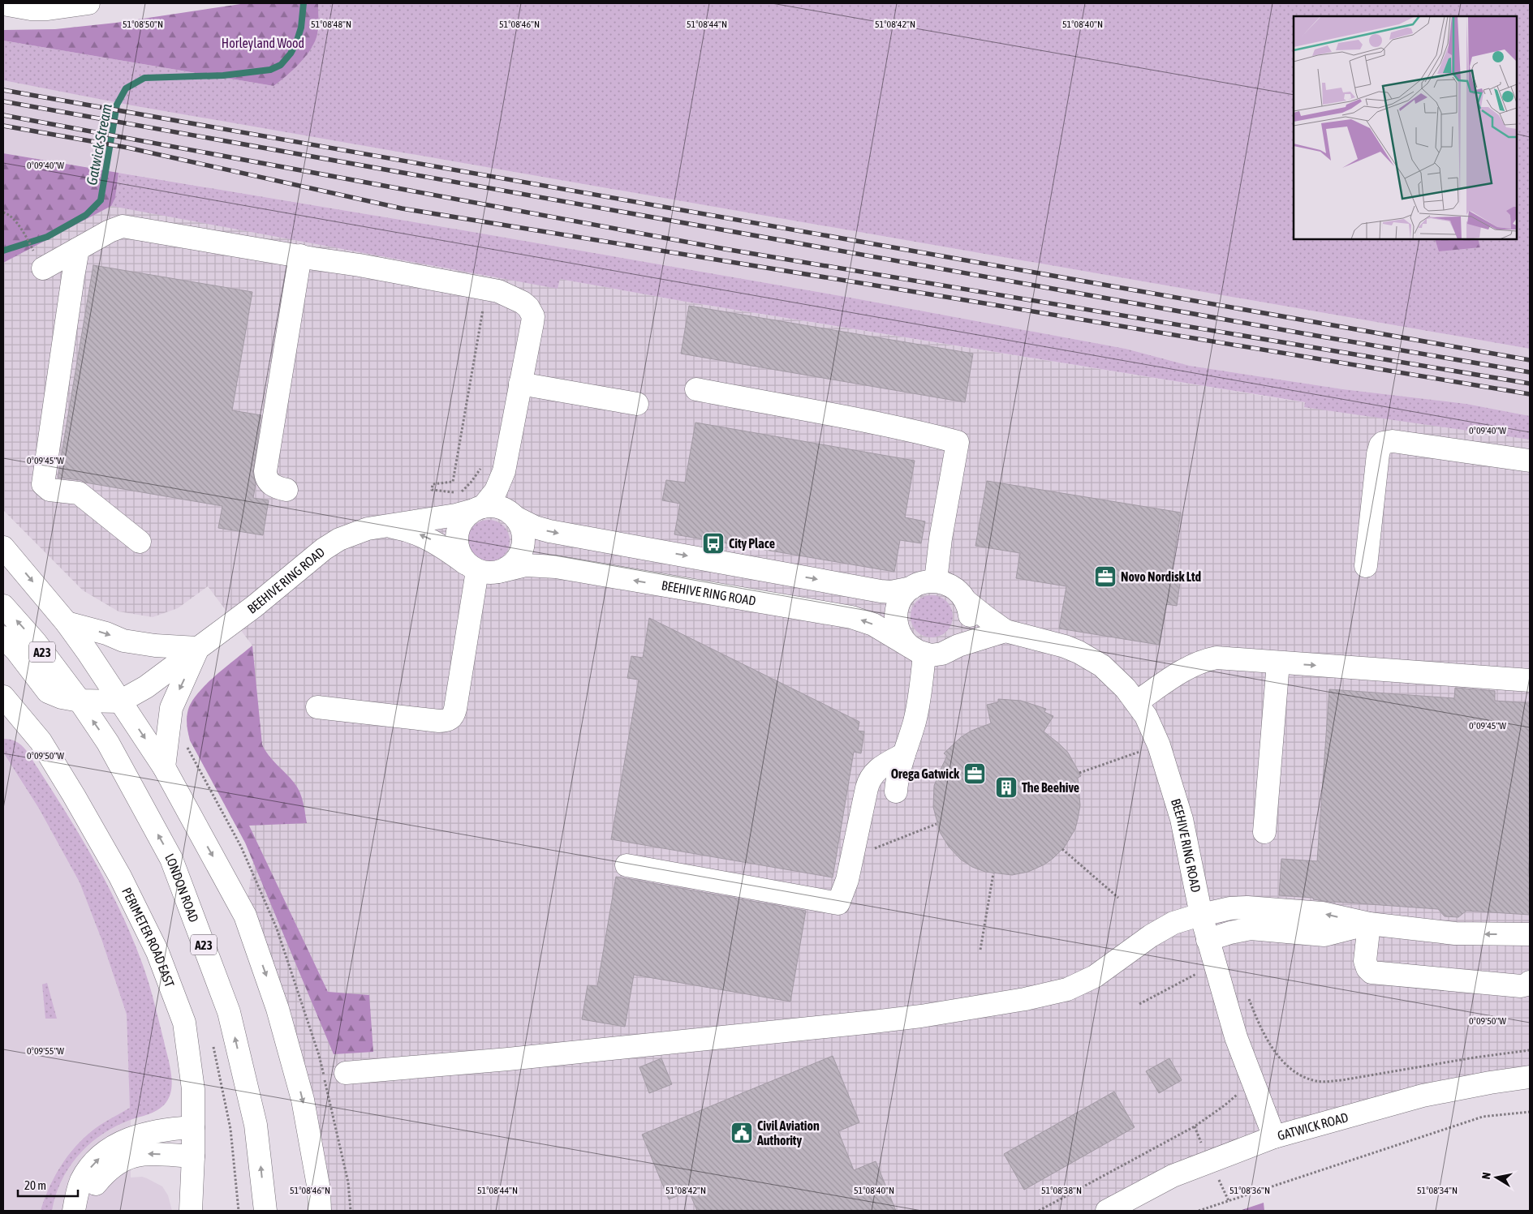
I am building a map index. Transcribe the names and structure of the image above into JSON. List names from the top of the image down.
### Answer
{
  "streets": {
    "street": [
      "BEEHIVE RING ROAD",
      "A23",
      "LONDON ROAD",
      "PERIMETER ROAD EAST",
      "GATWICK ROAD"
    ]
  },
  "crossings": [
    ["BEEHIVE RING ROAD", "GATWICK ROAD"]
  ],
  "water": ["Gatwick Stream"],
  "parks": ["Horleyland Wood"],
  "places": {
    "bus stop": ["City Place"],
    "office": ["Novo Nordisk Ltd", "Orega Gatwick"],
    "building": ["The Beehive"],
    "public building": ["Civil Aviation Authority"]
  },
  "scale_bar": "20 m",
  "north": "left",
  "coordinates": [
    "51°08'48\"N",
    "51°08'46\"N",
    "51°08'44\"N",
    "51°08'42\"N",
    "51°08'40\"N",
    "51°08'50\"N",
    "0°09'40\"W",
    "0°09'45\"W",
    "0°09'50\"W",
    "0°09'55\"W",
    "51°08'38\"N",
    "51°08'36\"N",
    "51°08'34\"N"
  ]
}
